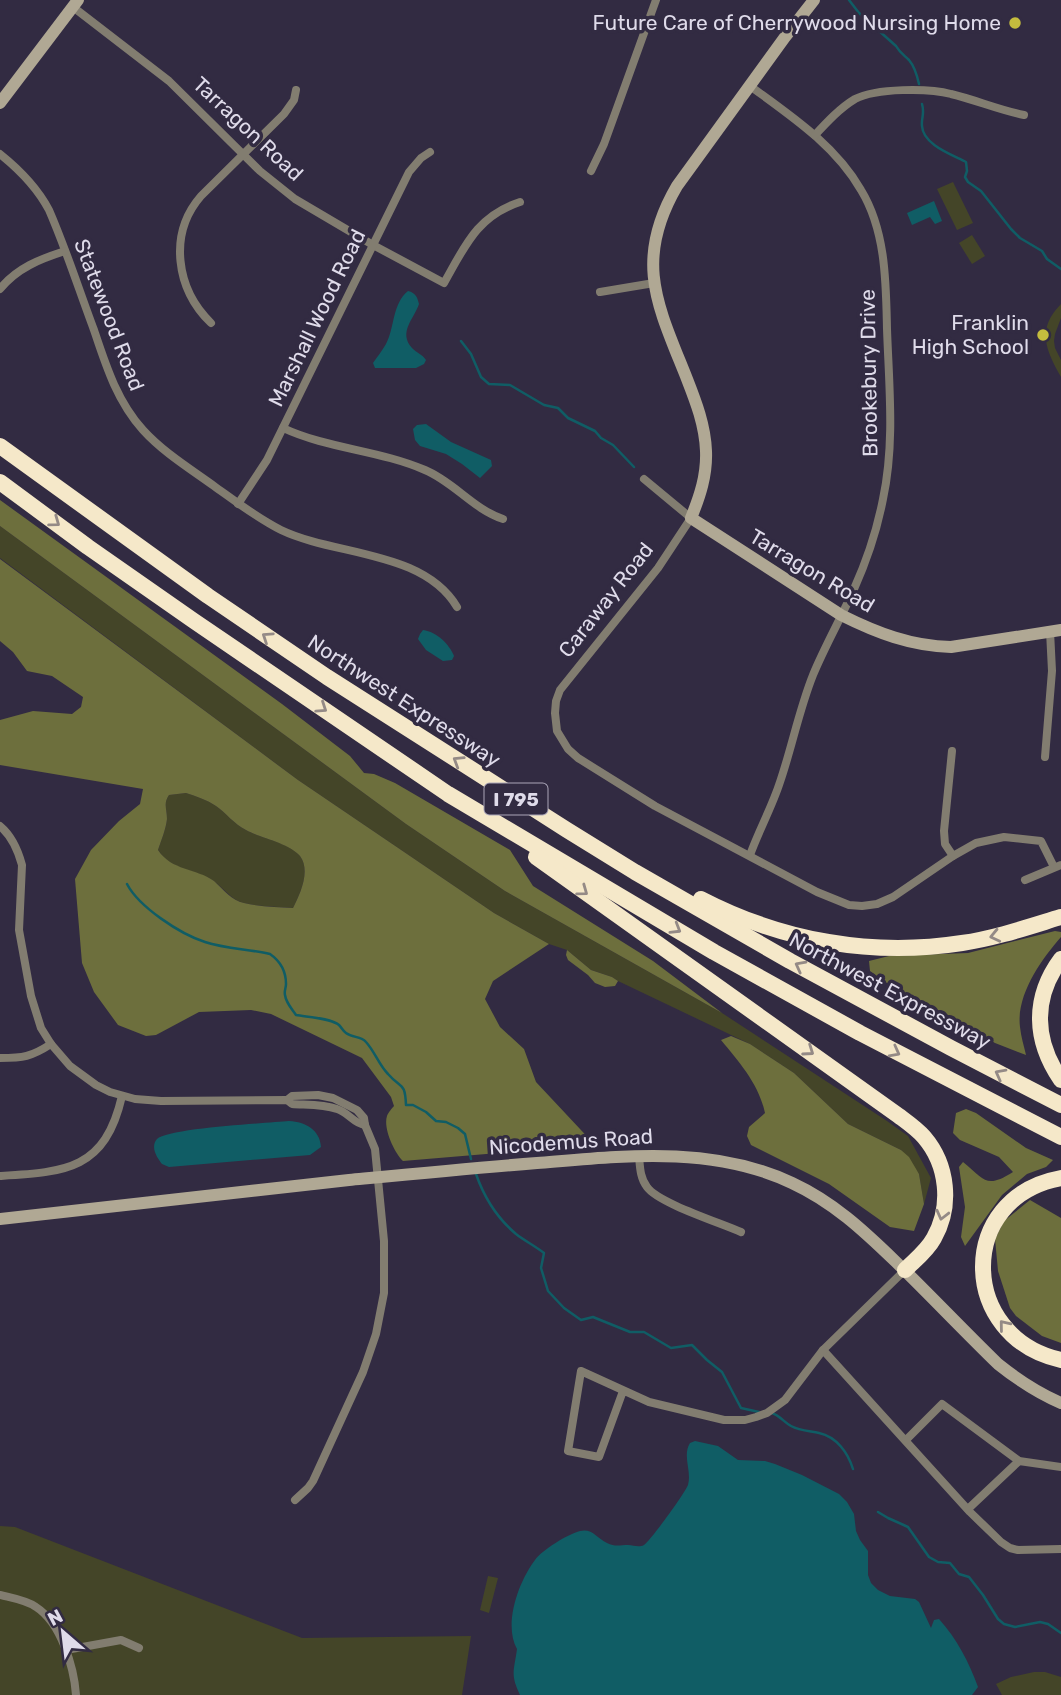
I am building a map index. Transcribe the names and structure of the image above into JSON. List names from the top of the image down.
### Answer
{
  "streets": {
    "highway": ["Northwest Expressway", "I 795"],
    "street": [
      "Tarragon Road",
      "Statewood Road",
      "Marshall Wood Road",
      "Brookebury Drive",
      "Caraway Road",
      "Nicodemus Road"
    ]
  },
  "crossings": [
    ["Tarragon Road", "Marshall Wood Road"],
    ["Tarragon Road", "Brookebury Drive"],
    ["Tarragon Road", "Caraway Road"],
    ["Statewood Road", "Marshall Wood Road"],
    ["Brookebury Drive", "Caraway Road"]
  ],
  "places": ["Future Care of Cherrywood Nursing Home", "Franklin High School"],
  "north": "top left"
}
